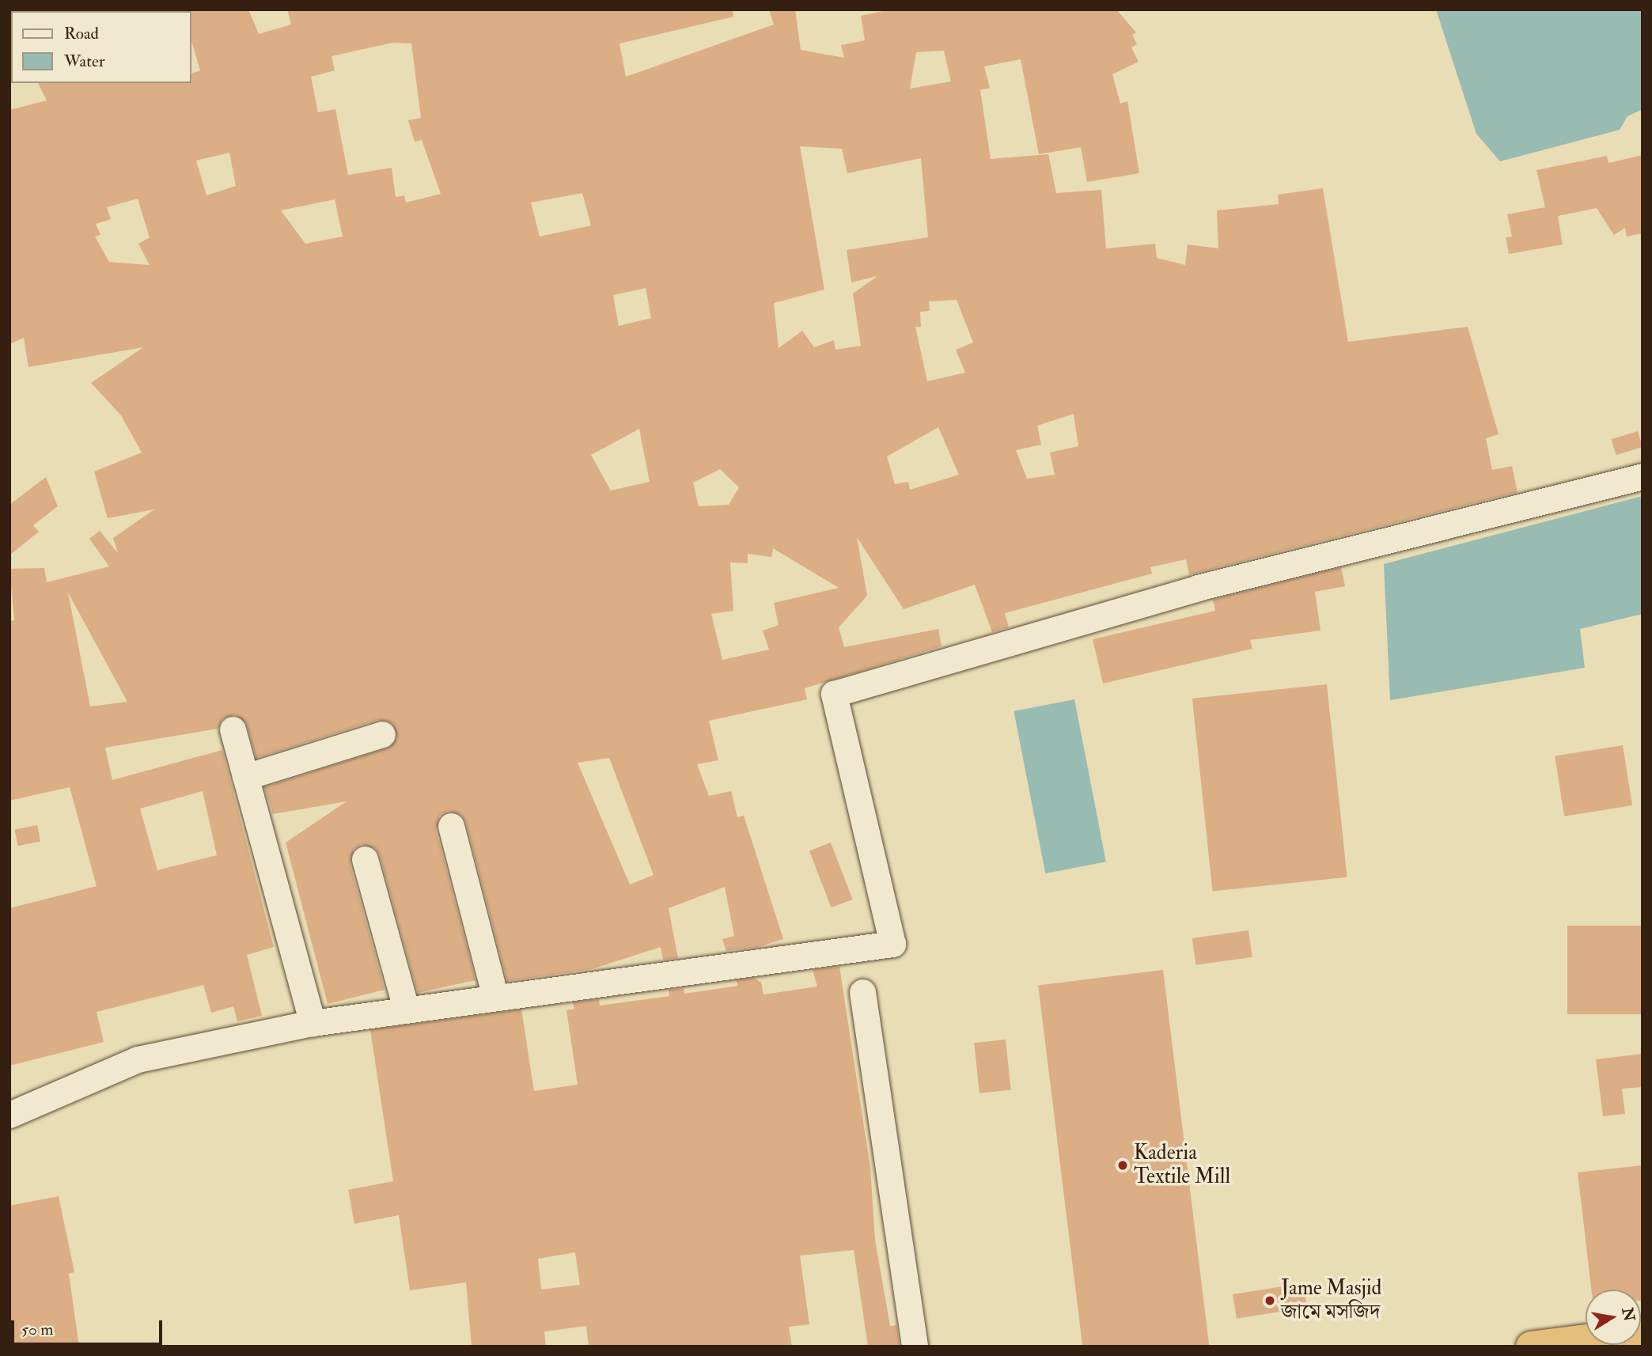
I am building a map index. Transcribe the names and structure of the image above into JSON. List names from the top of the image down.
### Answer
{
  "places": ["Kaderia Textile Mill", "Jame Masjid জামে মসজিদ"],
  "legend": ["Road", "Water"],
  "scale_bar": "50 m",
  "north": "right"
}
